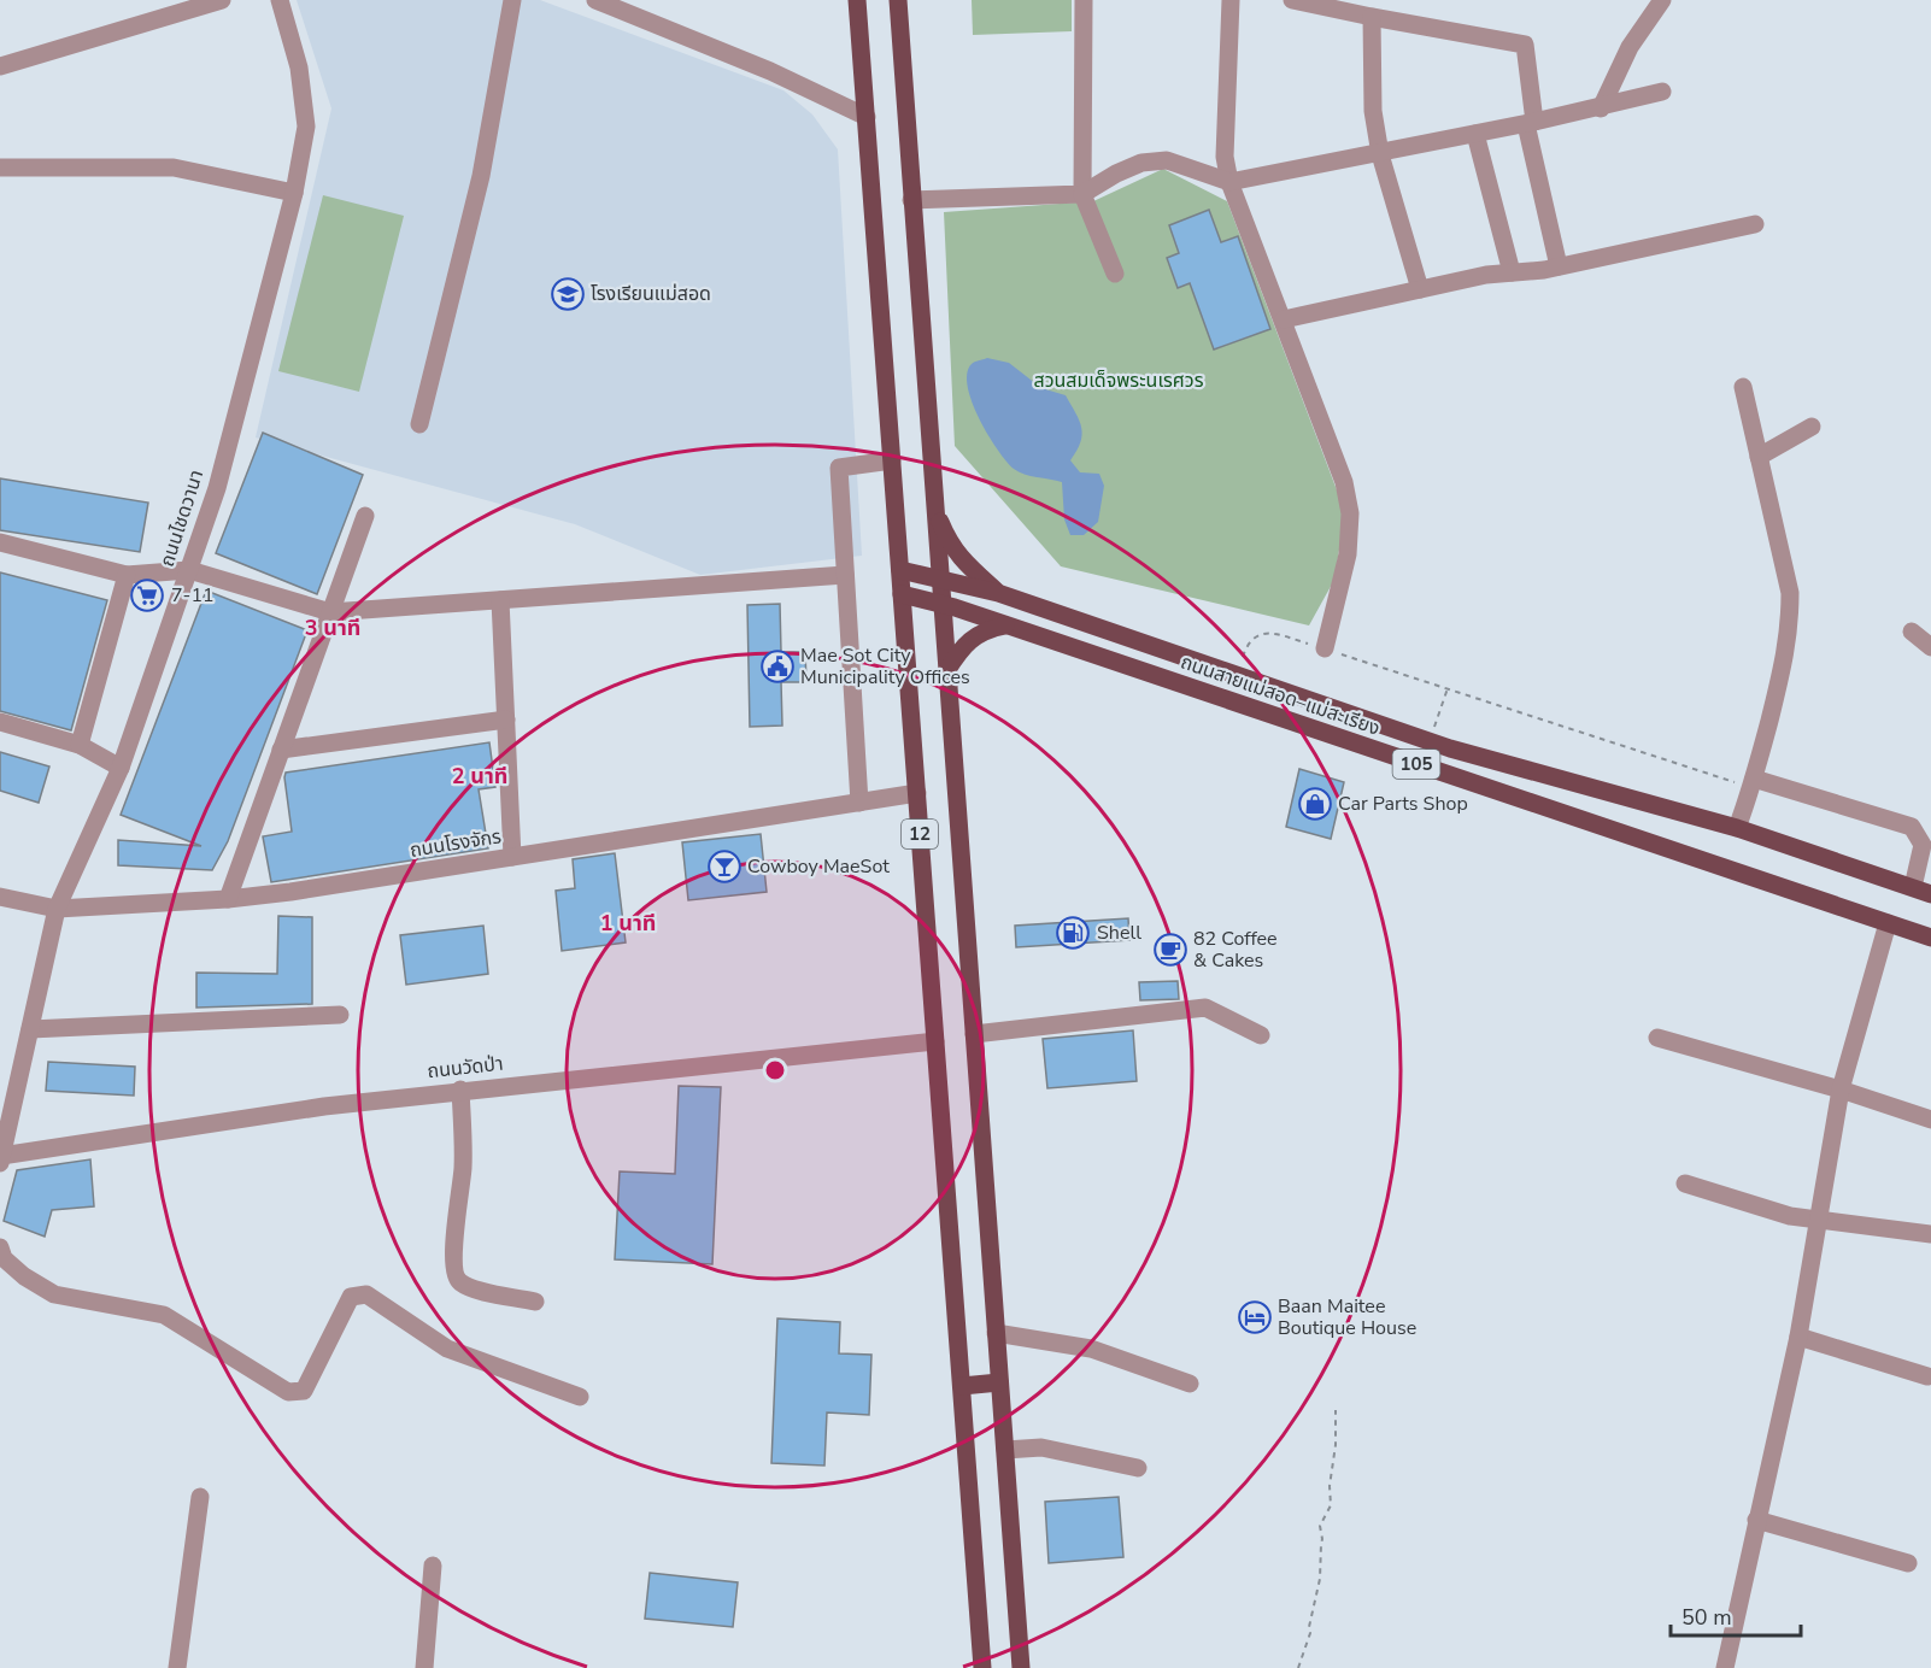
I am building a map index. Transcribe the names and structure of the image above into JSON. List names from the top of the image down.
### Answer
{
  "streets": {
    "main road": ["ถนนสายแม่สอด–แม่สะเรียง", "105", "12"],
    "street": ["ถนนไชดวานา", "ถนนโรงจักร", "ถนนวัดป่า"]
  },
  "crossings": [
    ["ถนนไชดวานา", "ถนนโรงจักร"],
    ["ถนนไชดวานา", "ถนนวัดป่า"],
    ["ถนนสายแม่สอด–แม่สะเรียง", "12"],
    ["12", "ถนนโรงจักร"],
    ["12", "ถนนวัดป่า"]
  ],
  "parks": ["สวนสมเด็จพระนเรศวร"],
  "places": {
    "school or university": ["โรงเรียนแม่สอด"],
    "supermarket": ["7-11"],
    "public building": ["Mae Sot City Municipality Offices"],
    "shop": ["Car Parts Shop"],
    "bar": ["Cowboy MaeSot"],
    "fuel station": ["Shell"],
    "cafe": ["82 Coffee & Cakes"],
    "hotel": ["Baan Maitee Boutique House"]
  },
  "scale_bar": "50 m",
  "rings": ["3 นาที", "2 นาที", "1 นาที"]
}
